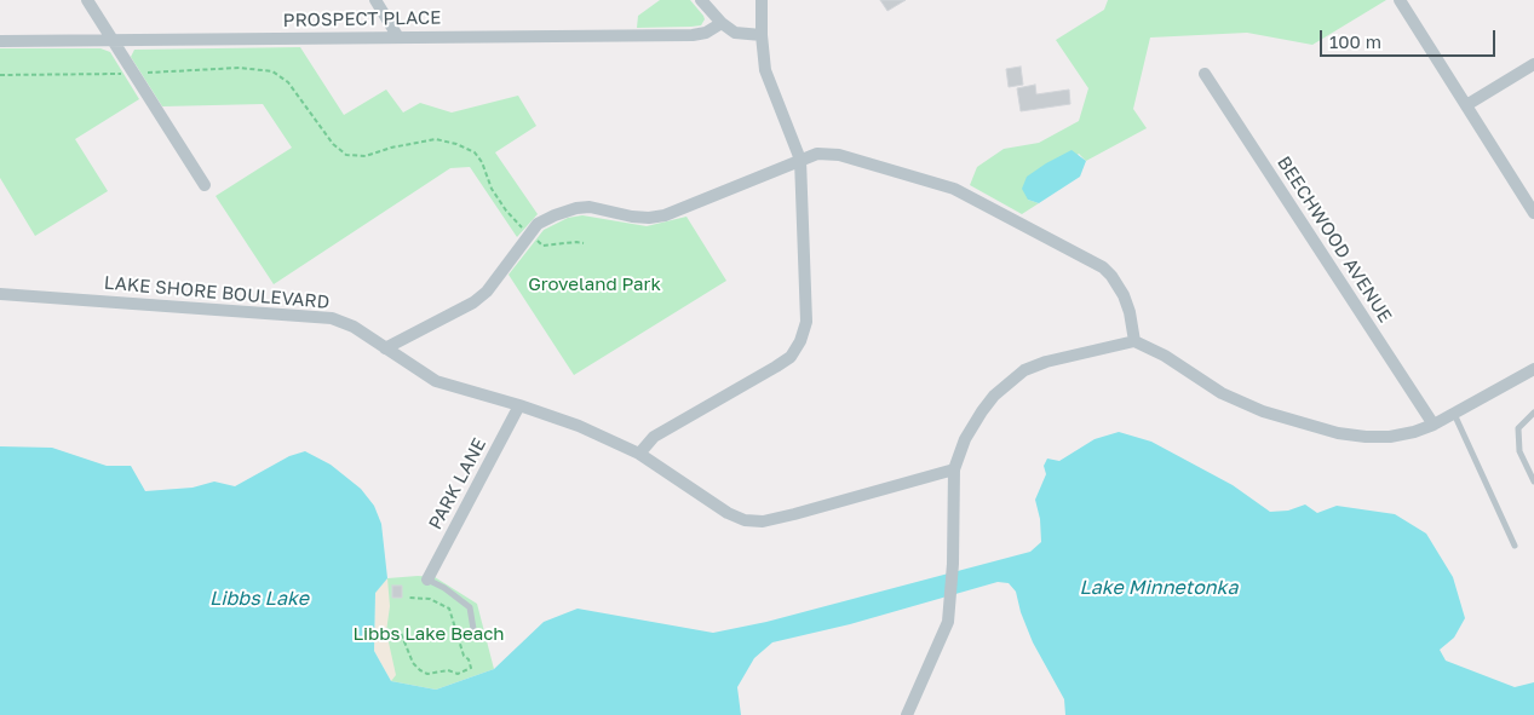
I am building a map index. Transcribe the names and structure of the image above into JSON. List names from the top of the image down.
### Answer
{
  "streets": {
    "street": [
      "PROSPECT PLACE",
      "BEECHWOOD AVENUE",
      "LAKE SHORE BOULEVARD",
      "PARK LANE"
    ]
  },
  "crossings": [
    ["LAKE SHORE BOULEVARD", "PARK LANE"]
  ],
  "water": ["Lake Minnetonka", "Libbs Lake"],
  "parks": ["Groveland Park", "Libbs Lake Beach"],
  "scale_bar": "100 m"
}
